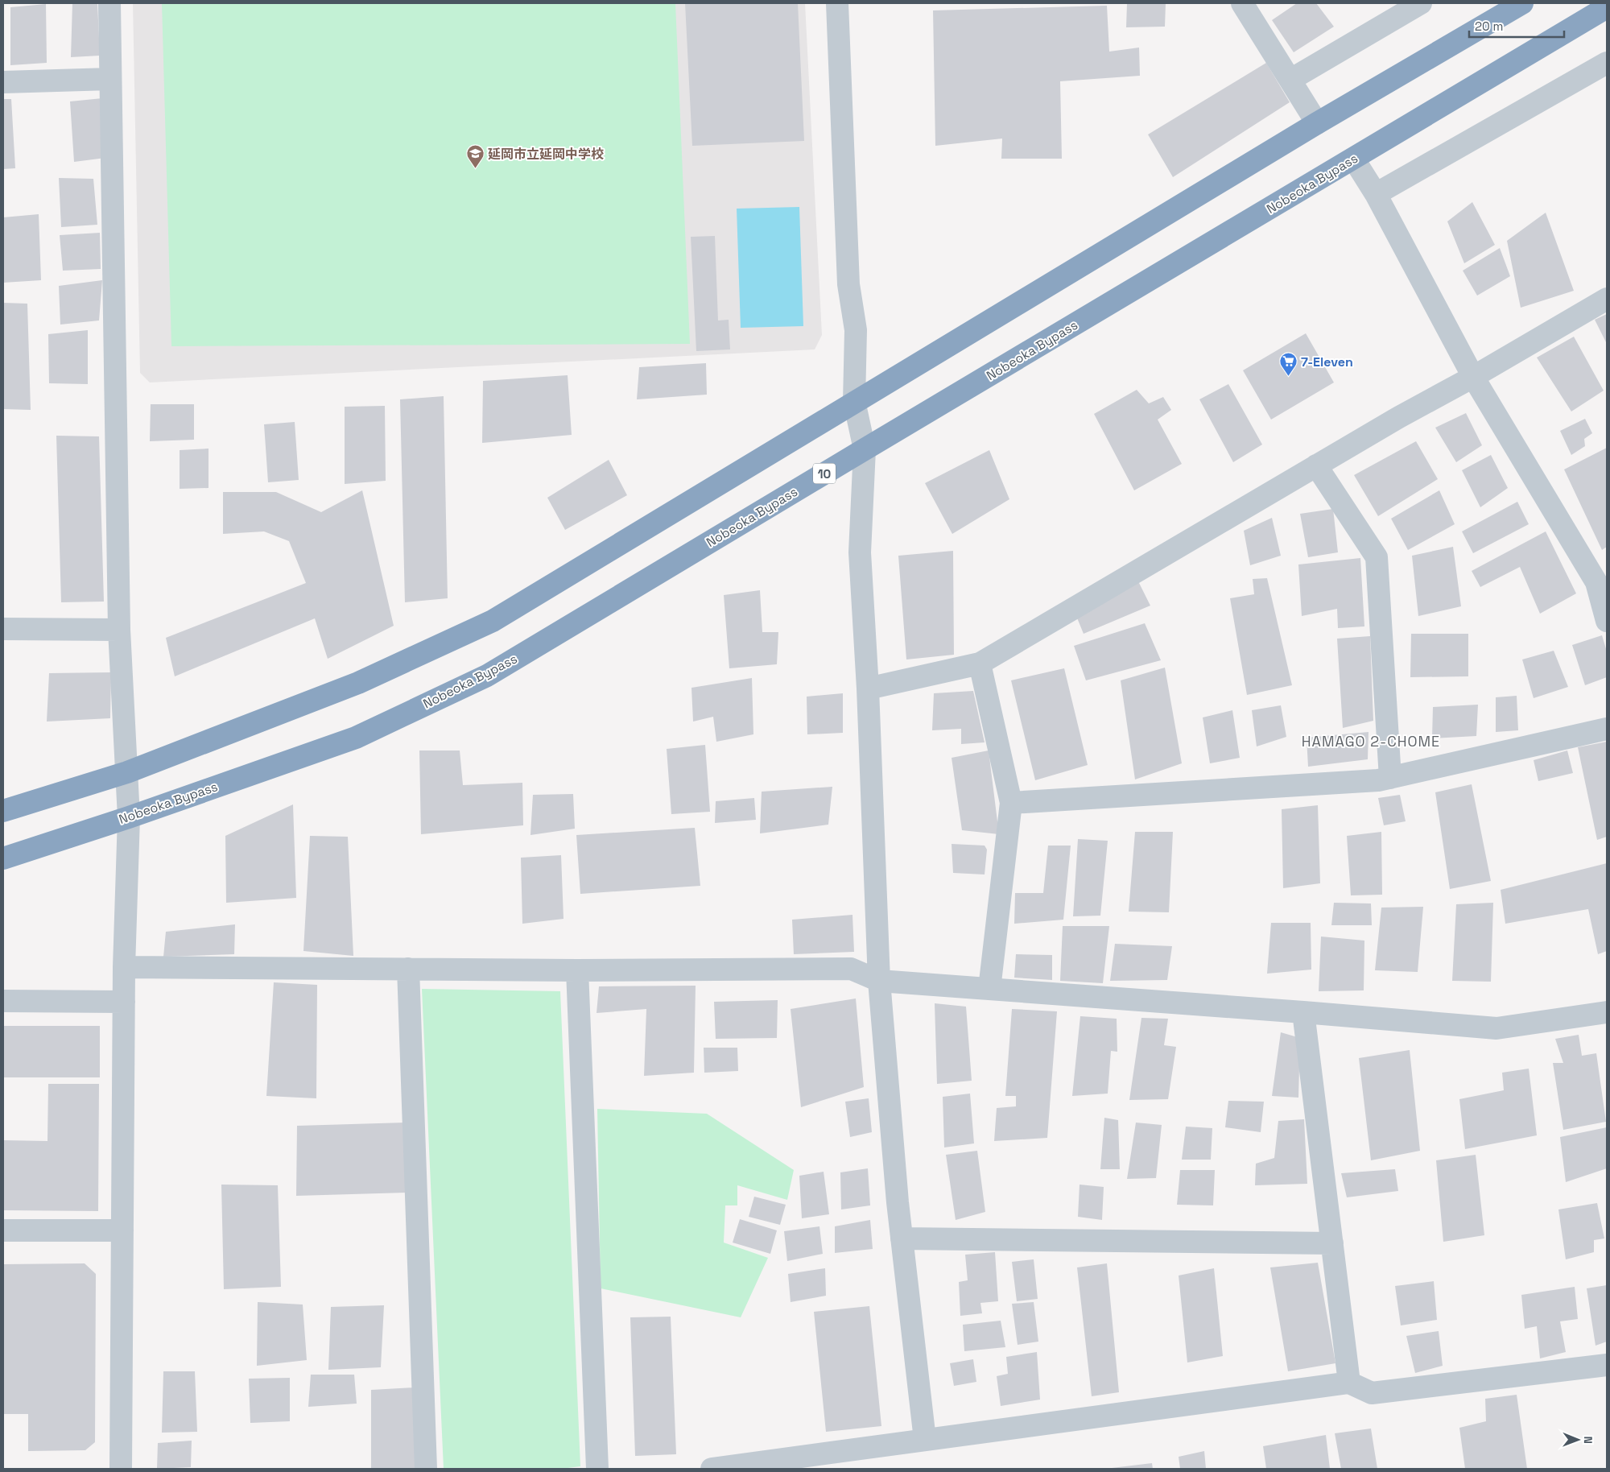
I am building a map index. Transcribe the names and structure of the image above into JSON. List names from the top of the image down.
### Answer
{
  "streets": {
    "highway": ["Nobeoka Bypass", "10"]
  },
  "districts": ["HAMAGO 2-CHOME"],
  "places": {
    "school or university": ["延岡市立延岡中学校"],
    "supermarket": ["7-Eleven"]
  },
  "scale_bar": "20 m",
  "north": "right"
}
